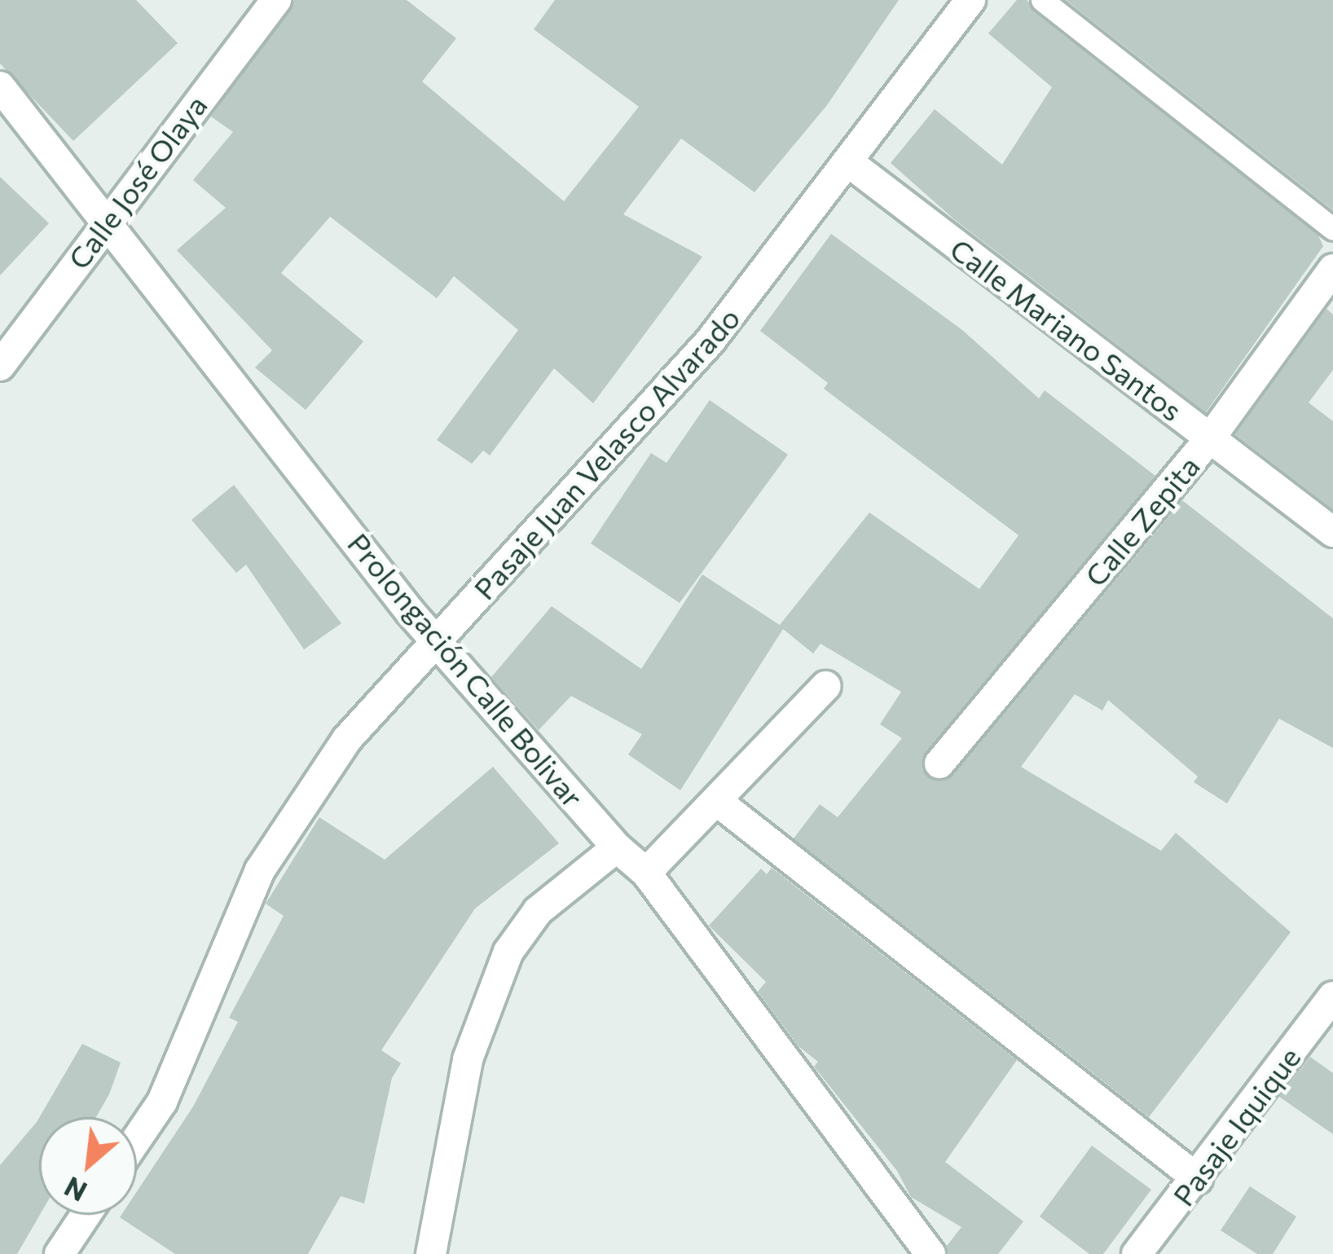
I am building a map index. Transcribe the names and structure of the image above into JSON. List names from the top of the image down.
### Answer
{
  "streets": {
    "street": [
      "Calle José Olaya",
      "Calle Mariano Santos",
      "Pasaje Juan Velasco Alvarado",
      "Calle Zepita",
      "Prolongación Calle Bolivar",
      "Pasaje Iquique"
    ]
  },
  "crossings": [
    ["Calle José Olaya", "Prolongación Calle Bolivar"],
    ["Calle Mariano Santos", "Pasaje Juan Velasco Alvarado"],
    ["Calle Mariano Santos", "Calle Zepita"],
    ["Pasaje Juan Velasco Alvarado", "Prolongación Calle Bolivar"]
  ],
  "north": "bottom left"
}
